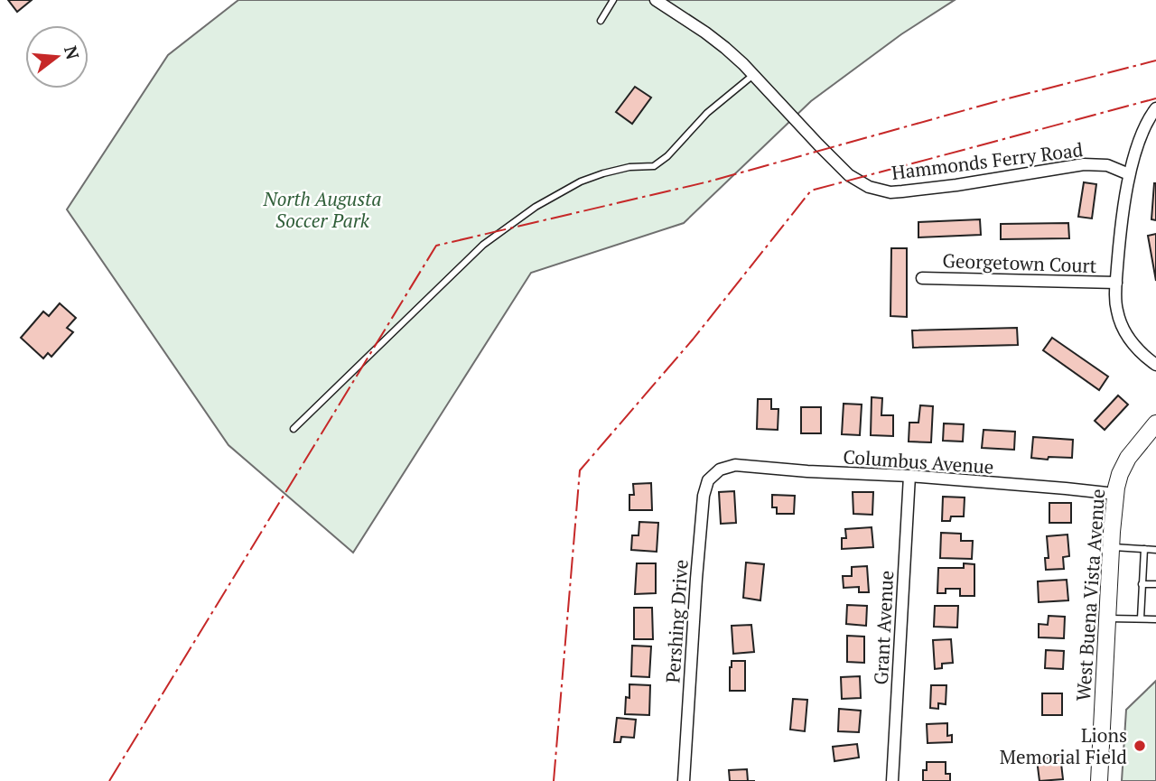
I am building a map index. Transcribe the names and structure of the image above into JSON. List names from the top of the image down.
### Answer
{
  "streets": {
    "street": [
      "Hammonds Ferry Road",
      "Georgetown Court",
      "Columbus Avenue",
      "West Buena Vista Avenue",
      "Pershing Drive",
      "Grant Avenue"
    ]
  },
  "crossings": [
    ["Columbus Avenue", "West Buena Vista Avenue"],
    ["Columbus Avenue", "Pershing Drive"],
    ["Columbus Avenue", "Grant Avenue"]
  ],
  "parks": ["North Augusta Soccer Park"],
  "places": ["Lions Memorial Field"],
  "north": "right"
}
